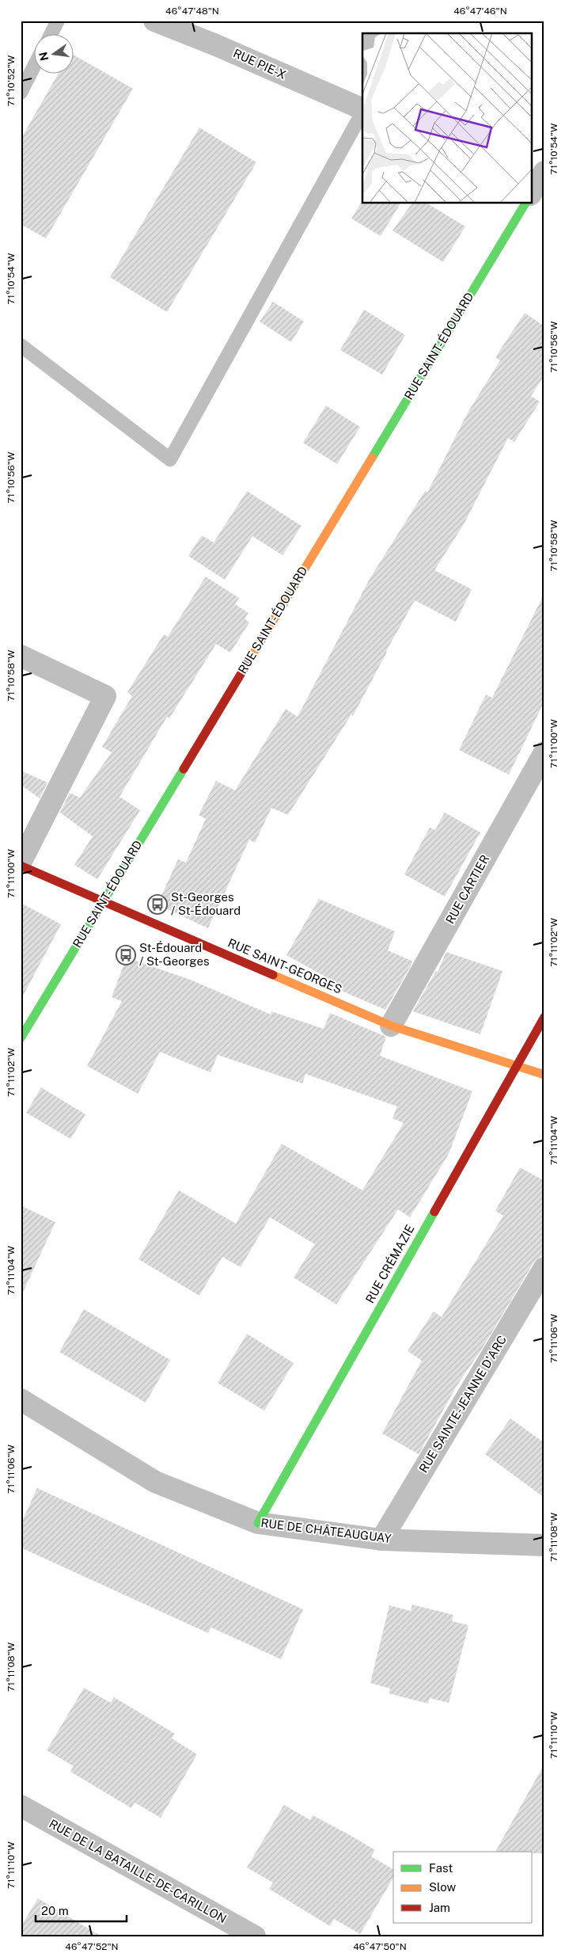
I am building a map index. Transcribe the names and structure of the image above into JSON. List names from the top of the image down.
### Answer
{
  "streets": {
    "street": [
      "RUE PIE-X",
      "RUE SAINT-ÉDOUARD",
      "RUE CARTIER",
      "RUE SAINT-GEORGES",
      "RUE CRÉMAZIE",
      "RUE SAINTE-JEANNE D'ARC",
      "RUE DE CHÂTEAUGUAY",
      "RUE DE LA BATAILLE-DE-CARILLON"
    ]
  },
  "crossings": [
    ["RUE SAINT-ÉDOUARD", "RUE SAINT-GEORGES"],
    ["RUE CARTIER", "RUE SAINT-GEORGES"],
    ["RUE SAINT-GEORGES", "RUE CRÉMAZIE"],
    ["RUE CRÉMAZIE", "RUE DE CHÂTEAUGUAY"],
    ["RUE SAINTE-JEANNE D'ARC", "RUE DE CHÂTEAUGUAY"]
  ],
  "places": {
    "bus stop": ["St-Georges / St-Édouard", "St-Édouard / St-Georges"]
  },
  "legend": ["Fast", "Slow", "Jam"],
  "scale_bar": "20 m",
  "north": "left",
  "coordinates": [
    "46°47'48\"N",
    "46°47'46\"N",
    "71°10'52\"W",
    "71°10'54\"W",
    "71°10'56\"W",
    "71°10'58\"W",
    "71°11'00\"W",
    "71°11'02\"W",
    "71°11'04\"W",
    "71°11'06\"W",
    "71°11'08\"W",
    "71°11'10\"W",
    "46°47'52\"N",
    "46°47'50\"N"
  ]
}
